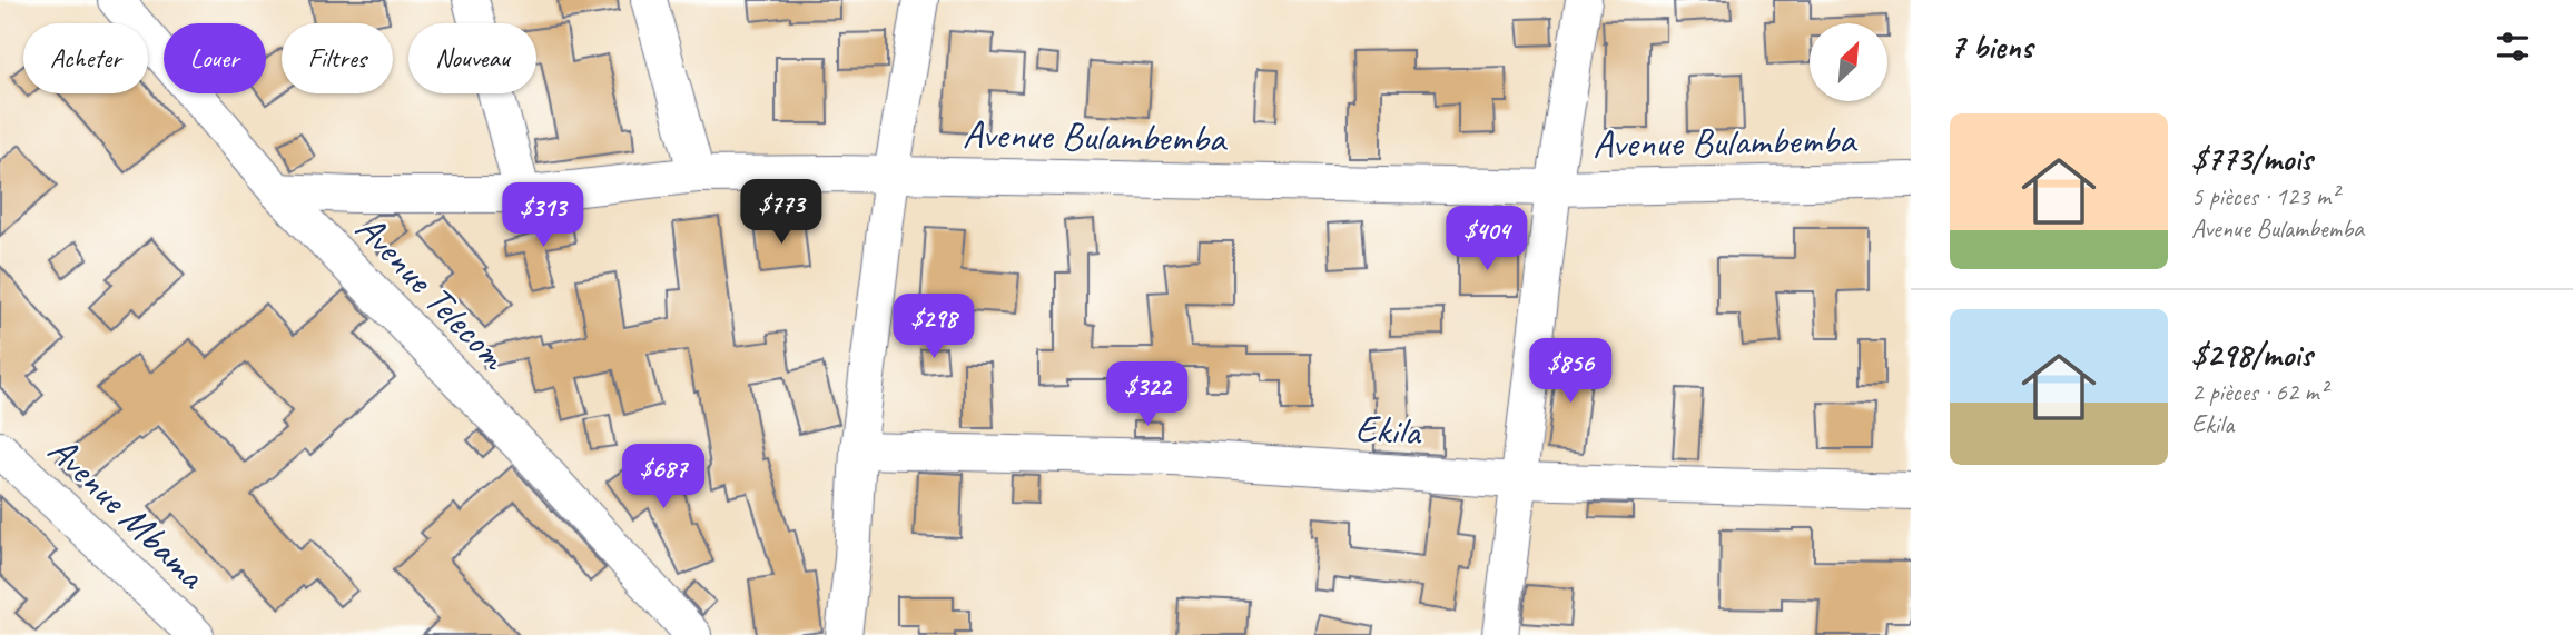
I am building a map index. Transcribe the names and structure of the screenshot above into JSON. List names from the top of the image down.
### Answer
{
  "streets": {
    "street": [
      "Avenue Bulambemba",
      "Avenue Telecom",
      "Ekila",
      "Avenue Mbama"
    ]
  },
  "crossings": [
    ["Avenue Bulambemba", "Avenue Telecom"]
  ],
  "north": "top right",
  "page": {
    "heading": "7 biens",
    "chip": [
      "Acheter",
      "Louer",
      "Filtres",
      "Nouveau"
    ],
    "list": [
      {
        "name": "$773/mois",
        "note": "5 pièces · 123 m² · Avenue Bulambemba"
      },
      {
        "name": "$298/mois",
        "note": "2 pièces · 62 m² · Ekila"
      }
    ],
    "price": [
      "$773",
      "$313",
      "$404",
      "$298",
      "$856",
      "$322",
      "$687"
    ]
  }
}
